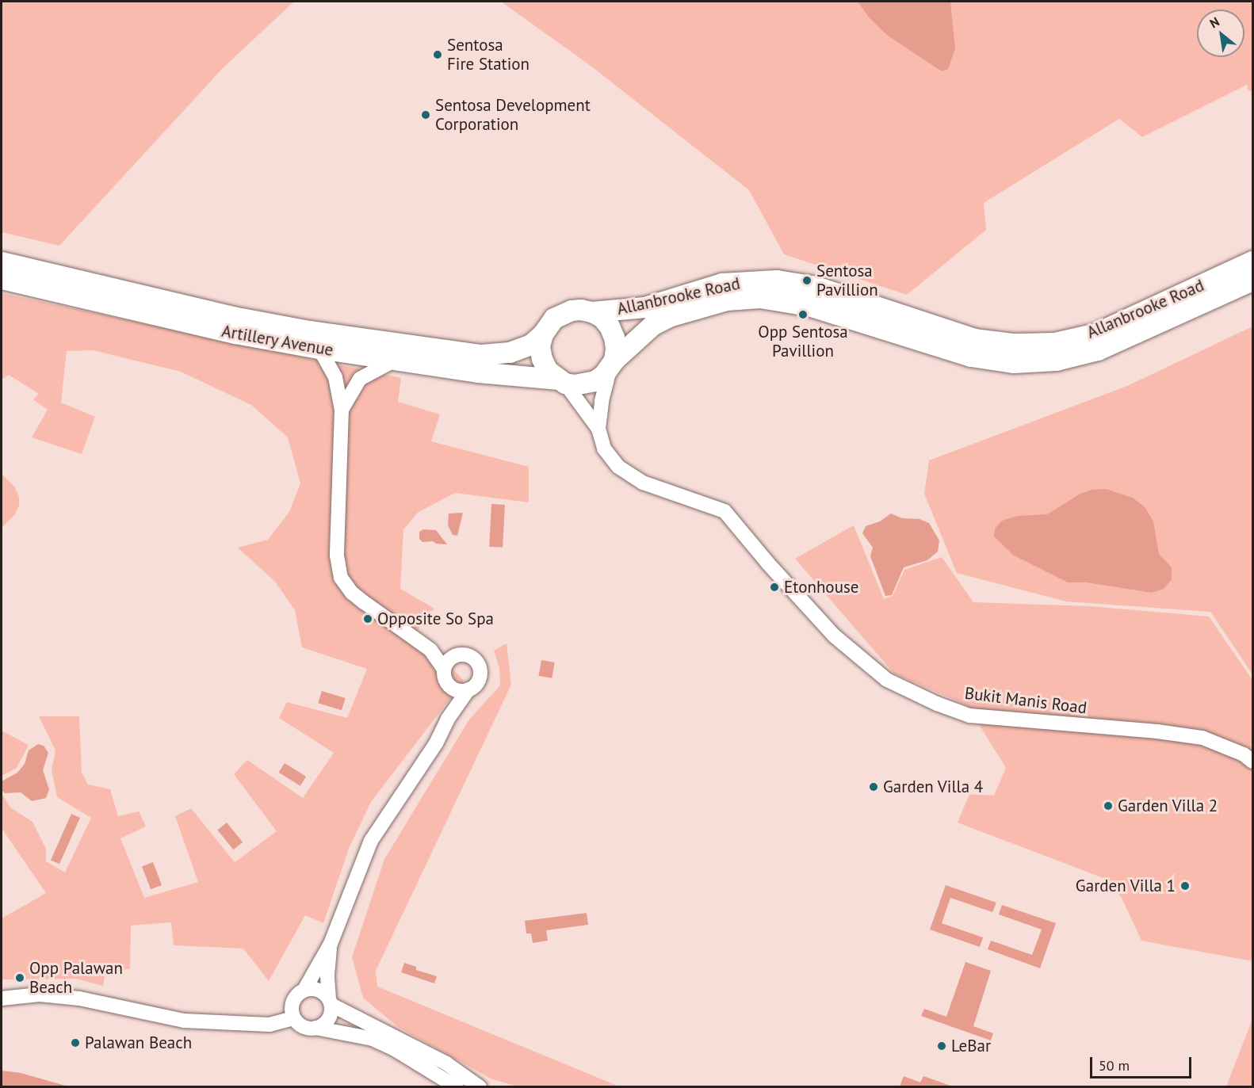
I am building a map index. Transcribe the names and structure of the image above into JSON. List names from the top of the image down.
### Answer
{
  "streets": {
    "street": ["Allanbrooke Road", "Artillery Avenue", "Bukit Manis Road"]
  },
  "crossings": [
    ["Allanbrooke Road", "Artillery Avenue"]
  ],
  "places": [
    "Sentosa Fire Station",
    "Sentosa Development Corporation",
    "Sentosa Pavillion",
    "Opp Sentosa Pavillion",
    "Etonhouse",
    "Opposite So Spa",
    "Garden Villa 4",
    "Garden Villa 2",
    "Garden Villa 1",
    "Opp Palawan Beach",
    "Palawan Beach",
    "LeBar"
  ],
  "scale_bar": "50 m",
  "north": "top left"
}
